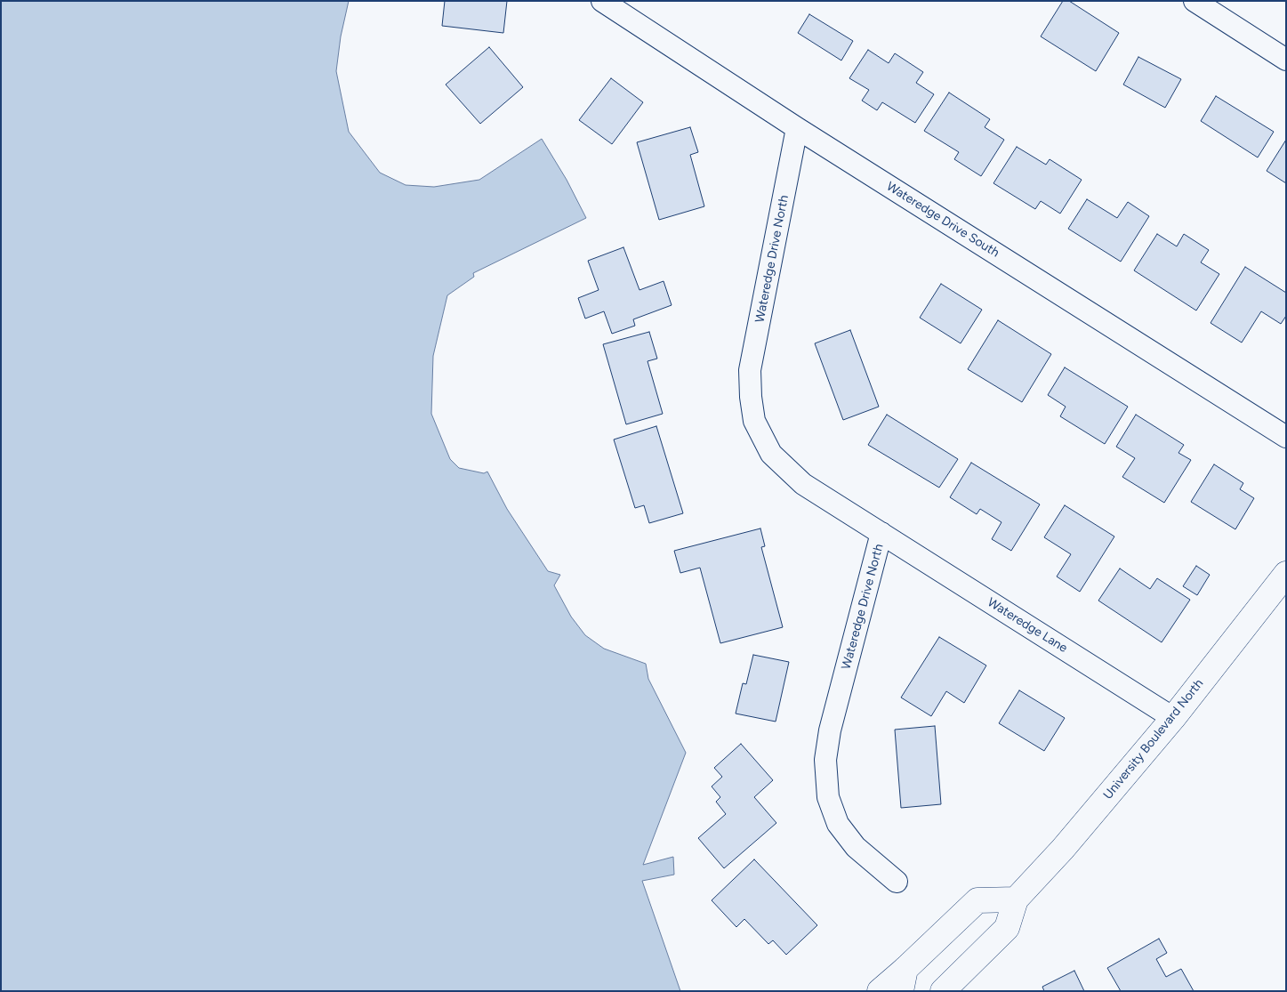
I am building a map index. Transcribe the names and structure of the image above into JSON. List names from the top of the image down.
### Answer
{
  "streets": {
    "main road": ["University Boulevard North"],
    "street": ["Wateredge Drive South", "Wateredge Drive North", "Wateredge Lane"]
  },
  "crossings": [
    ["Wateredge Drive South", "Wateredge Drive North"],
    ["Wateredge Drive North", "Wateredge Lane"],
    ["Wateredge Lane", "University Boulevard North"]
  ]
}
